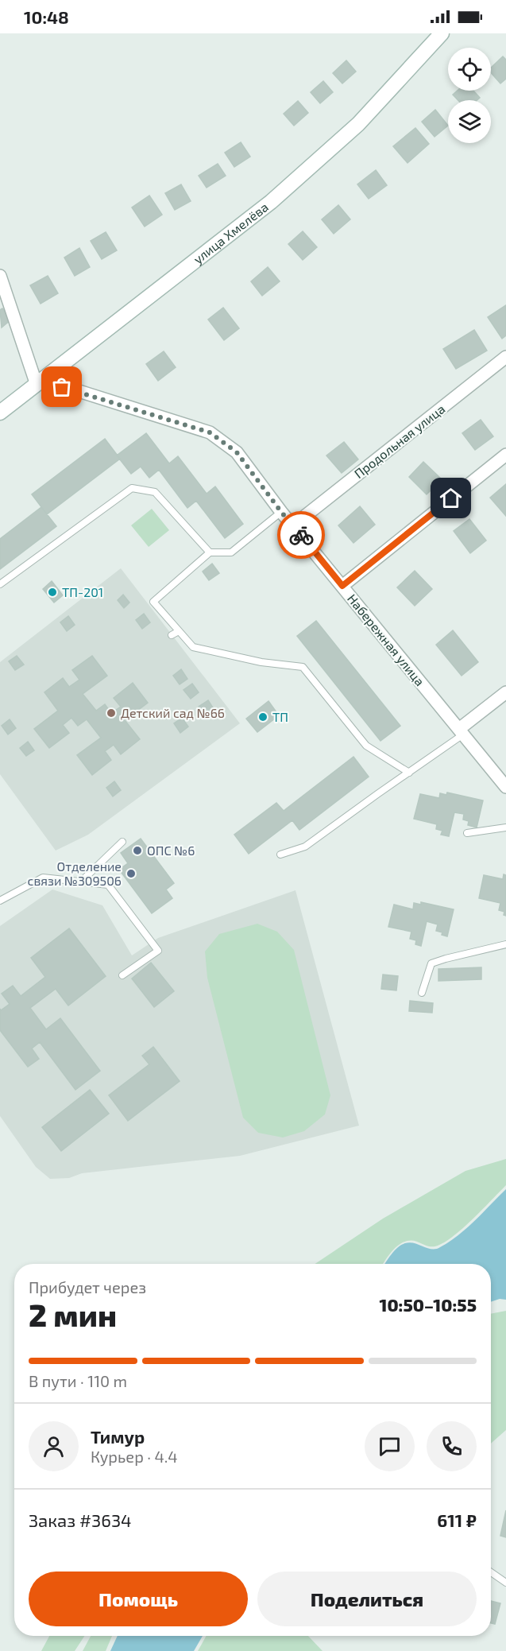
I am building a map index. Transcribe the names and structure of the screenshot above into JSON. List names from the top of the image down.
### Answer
{
  "streets": {
    "main road": ["улица Хмелёва"],
    "street": ["Продольная улица", "Набережная улица"]
  },
  "crossings": [
    ["улица Хмелёва", "Набережная улица"],
    ["Продольная улица", "Набережная улица"]
  ],
  "places": [
    "ТП-201",
    "Детский сад №66",
    "ТП",
    "ОПС №6",
    "Отделение связи №309506"
  ],
  "page": {
    "status": "10:48",
    "heading": ["2 мин", "Прибудет через", "10:50–10:55"],
    "panel": [
      "Тимур",
      "Курьер · 4.4",
      "Заказ #3634",
      "611 ₽"
    ],
    "bar": "В пути · 110 m",
    "buttons": ["Помощь", "Поделиться"]
  }
}
